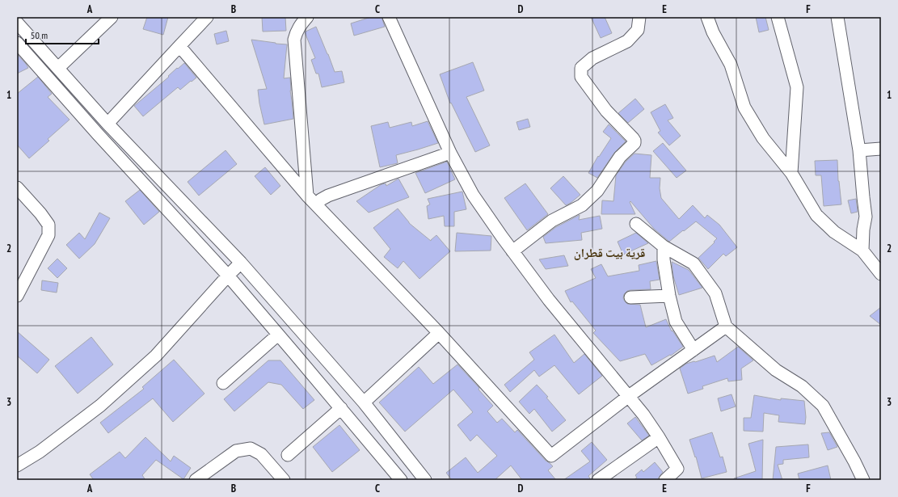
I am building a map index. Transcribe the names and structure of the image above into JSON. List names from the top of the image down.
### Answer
{
  "districts": ["قرية بيت قطران"],
  "scale_bar": "50 m",
  "grid": {
    "columns": [
      "A",
      "B",
      "C",
      "D",
      "E",
      "F"
    ],
    "rows": ["1", "2", "3"]
  }
}
